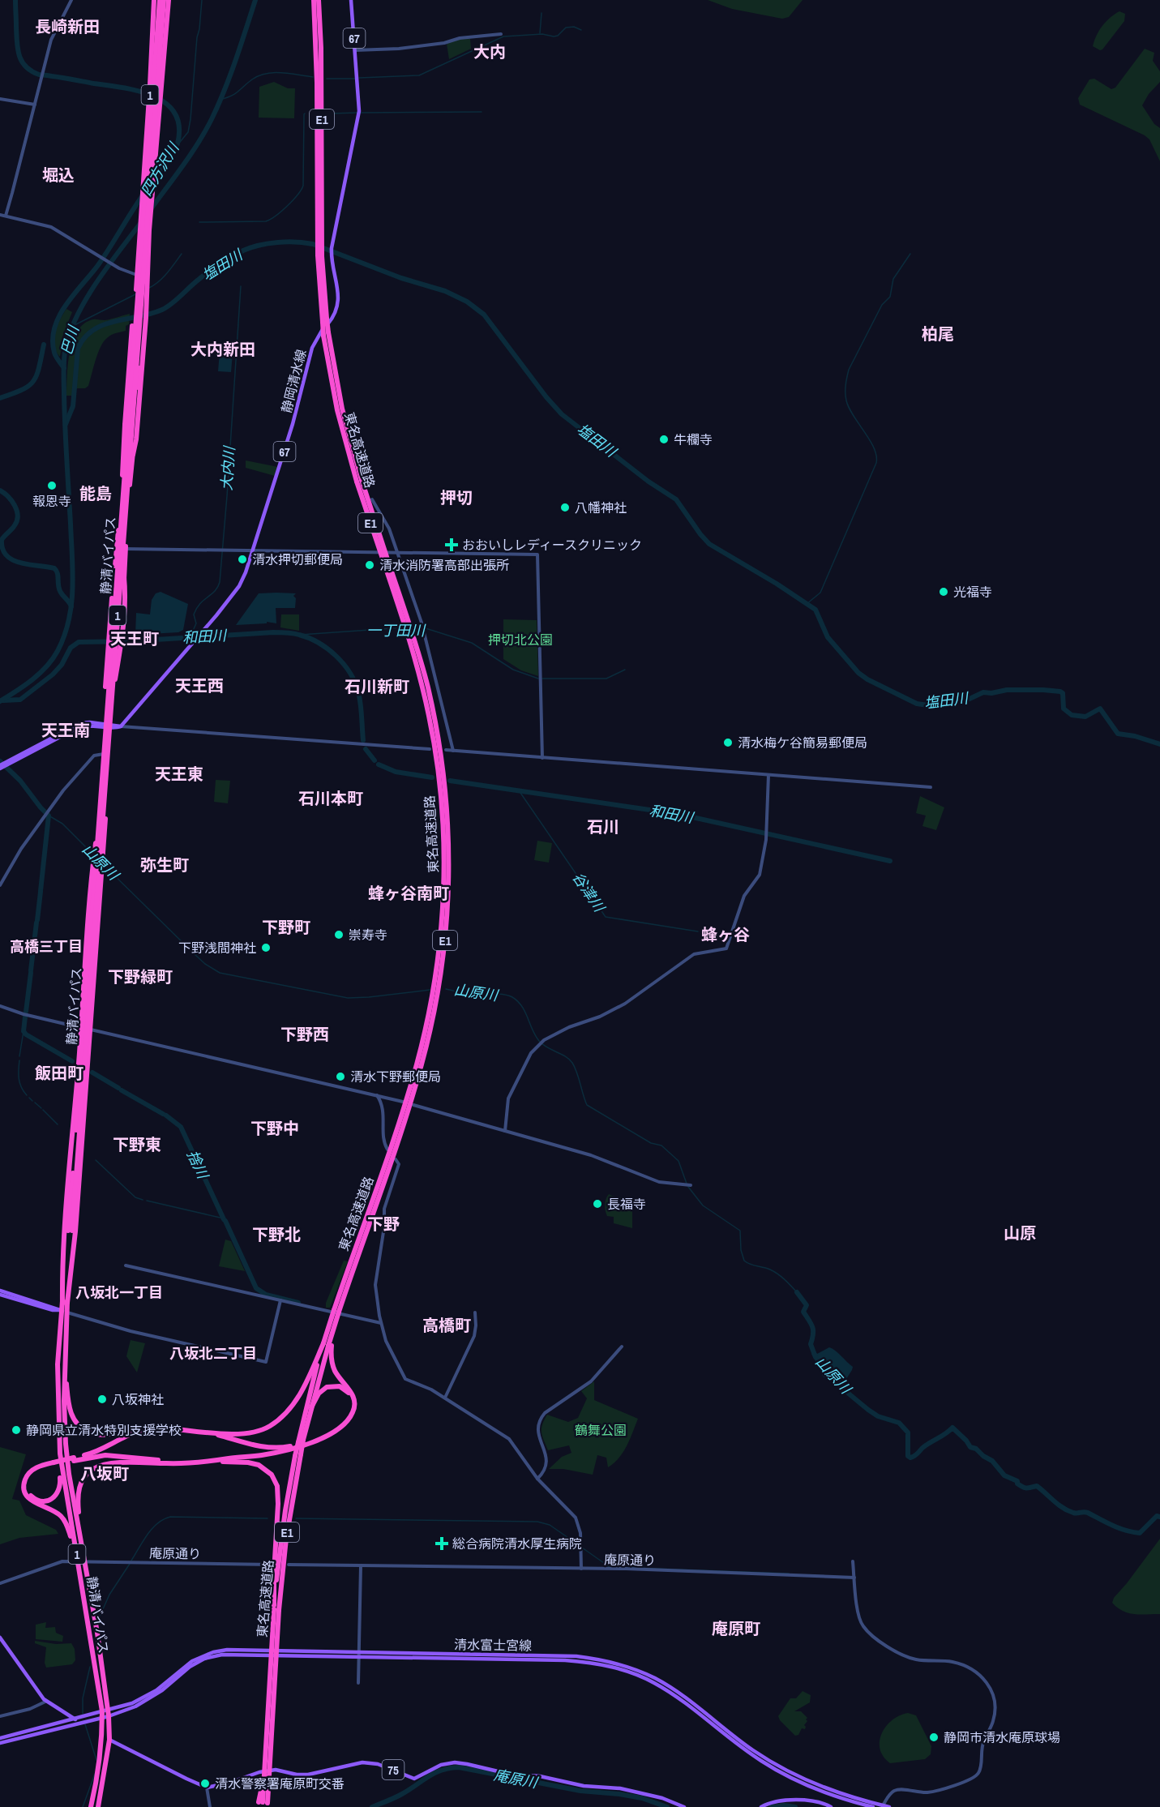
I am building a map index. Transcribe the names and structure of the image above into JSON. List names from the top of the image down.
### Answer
{
  "streets": {
    "highway": [
      "1",
      "E1",
      "東名高速道路",
      "静清バイパス"
    ],
    "main road": [
      "67",
      "静岡清水線",
      "清水富士宮線",
      "75"
    ],
    "street": ["庵原通り"]
  },
  "crossings": [
    ["1", "静清バイパス"],
    ["静清バイパス", "庵原通り"],
    ["静清バイパス", "清水富士宮線"]
  ],
  "districts": [
    "長崎新田",
    "大内",
    "堀込",
    "柏尾",
    "大内新田",
    "能島",
    "押切",
    "天王町",
    "天王西",
    "石川新町",
    "天王南",
    "天王東",
    "石川本町",
    "石川",
    "弥生町",
    "蜂ヶ谷南町",
    "下野町",
    "蜂ヶ谷",
    "高橋三丁目",
    "下野緑町",
    "下野西",
    "飯田町",
    "下野中",
    "下野東",
    "下野",
    "山原",
    "下野北",
    "八坂北一丁目",
    "高橋町",
    "八坂北二丁目",
    "八坂町",
    "庵原町"
  ],
  "water": [
    "四方沢川",
    "塩田川",
    "巴川",
    "大内川",
    "一丁田川",
    "和田川",
    "山原川",
    "谷津川",
    "捨川",
    "庵原川"
  ],
  "parks": ["押切北公園", "鶴舞公園"],
  "places": {
    "other": [
      "牛欄寺",
      "報恩寺",
      "八幡神社",
      "清水押切郵便局",
      "清水消防署高部出張所",
      "光福寺",
      "清水梅ケ谷簡易郵便局",
      "崇寿寺",
      "下野浅間神社",
      "清水下野郵便局",
      "長福寺",
      "八坂神社",
      "静岡県立清水特別支援学校",
      "静岡市清水庵原球場",
      "清水警察署庵原町交番"
    ],
    "health": ["おおいしレディースクリニック", "総合病院清水厚生病院"]
  }
}
